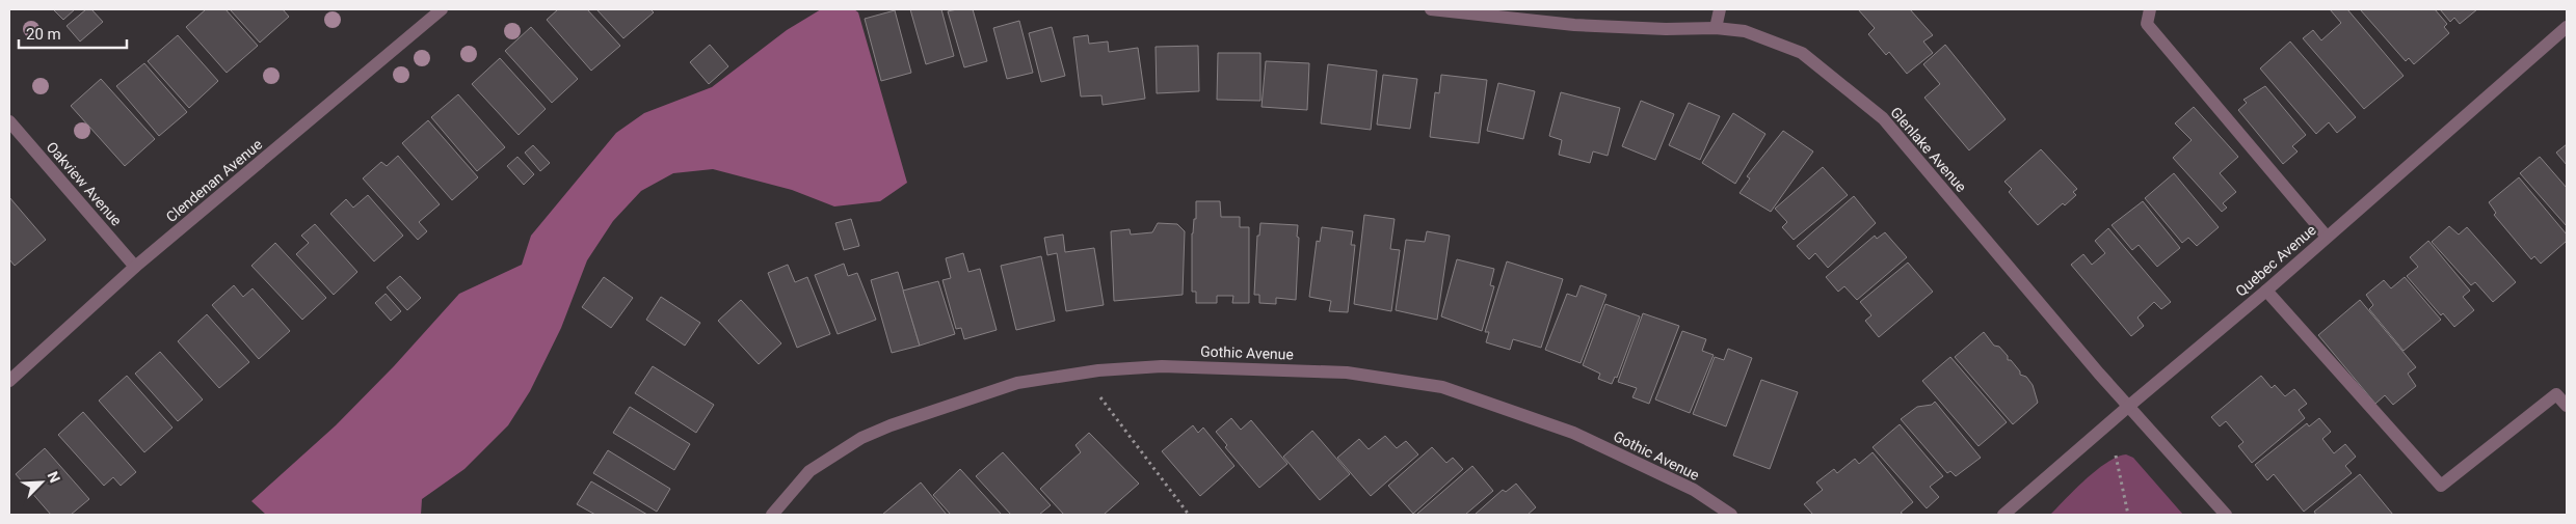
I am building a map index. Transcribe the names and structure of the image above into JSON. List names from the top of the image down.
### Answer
{
  "streets": {
    "street": [
      "Glenlake Avenue",
      "Clendenan Avenue",
      "Oakview Avenue",
      "Quebec Avenue",
      "Gothic Avenue"
    ]
  },
  "crossings": [
    ["Glenlake Avenue", "Quebec Avenue"],
    ["Clendenan Avenue", "Oakview Avenue"]
  ],
  "scale_bar": "20 m",
  "north": "top right"
}
